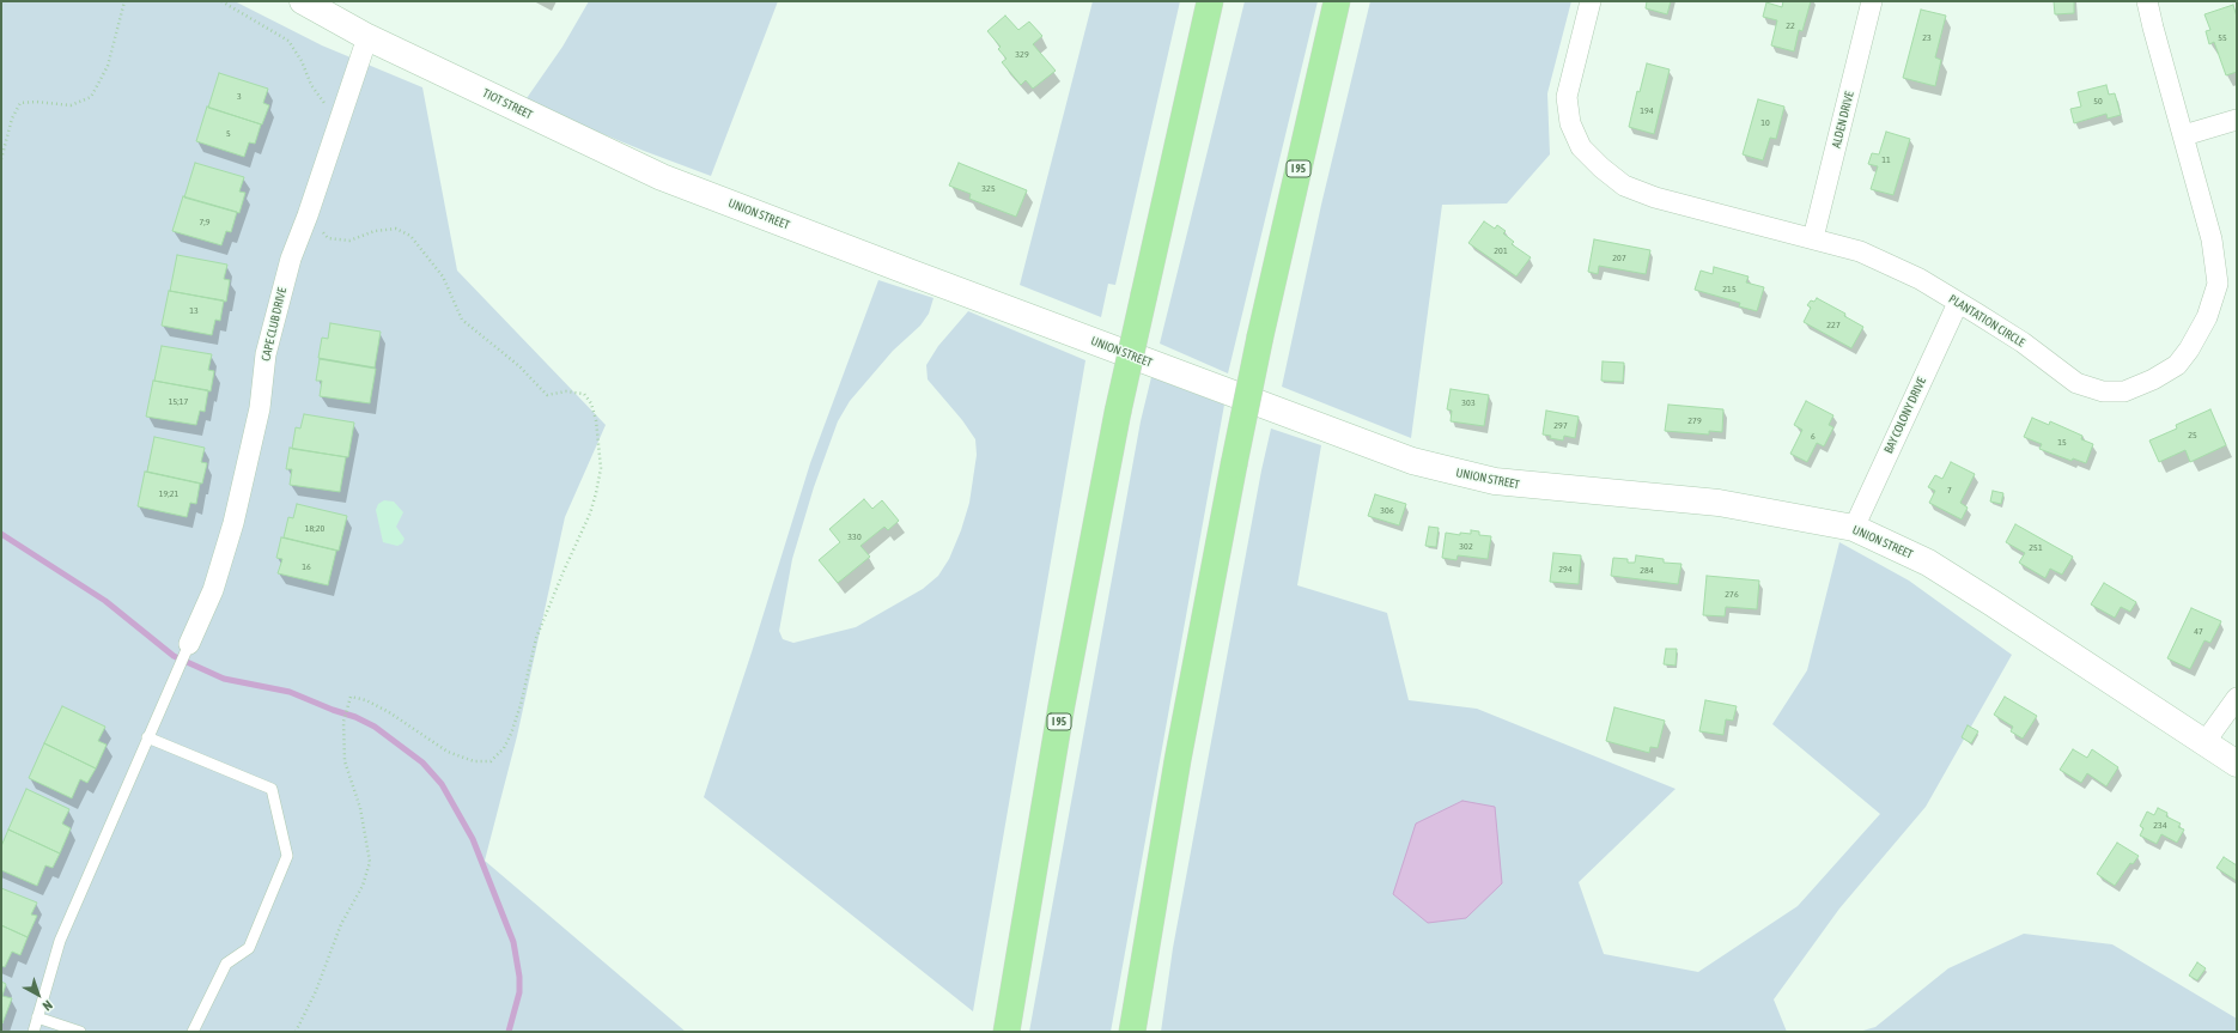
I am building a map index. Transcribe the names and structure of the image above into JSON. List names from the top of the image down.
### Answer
{
  "streets": {
    "highway": ["I 95"],
    "main road": ["TIOT STREET", "UNION STREET"],
    "street": [
      "ALDEN DRIVE",
      "PLANTATION CIRCLE",
      "CAPE CLUB DRIVE",
      "BAY COLONY DRIVE"
    ]
  },
  "crossings": [
    ["TIOT STREET", "UNION STREET"],
    ["TIOT STREET", "CAPE CLUB DRIVE"],
    ["ALDEN DRIVE", "PLANTATION CIRCLE"],
    ["UNION STREET", "BAY COLONY DRIVE"],
    ["PLANTATION CIRCLE", "BAY COLONY DRIVE"]
  ],
  "house_numbers": [
    "22",
    "23",
    "55",
    "329",
    "3",
    "50",
    "194",
    "10",
    "5",
    "11",
    "325",
    "7;9",
    "201",
    "207",
    "215",
    "13",
    "227",
    "15;17",
    "303",
    "279",
    "297",
    "25",
    "6",
    "15",
    "7",
    "19;21",
    "306",
    "18;20",
    "330",
    "302",
    "251",
    "16",
    "294",
    "284",
    "276",
    "47",
    "234"
  ],
  "north": "bottom right"
}
